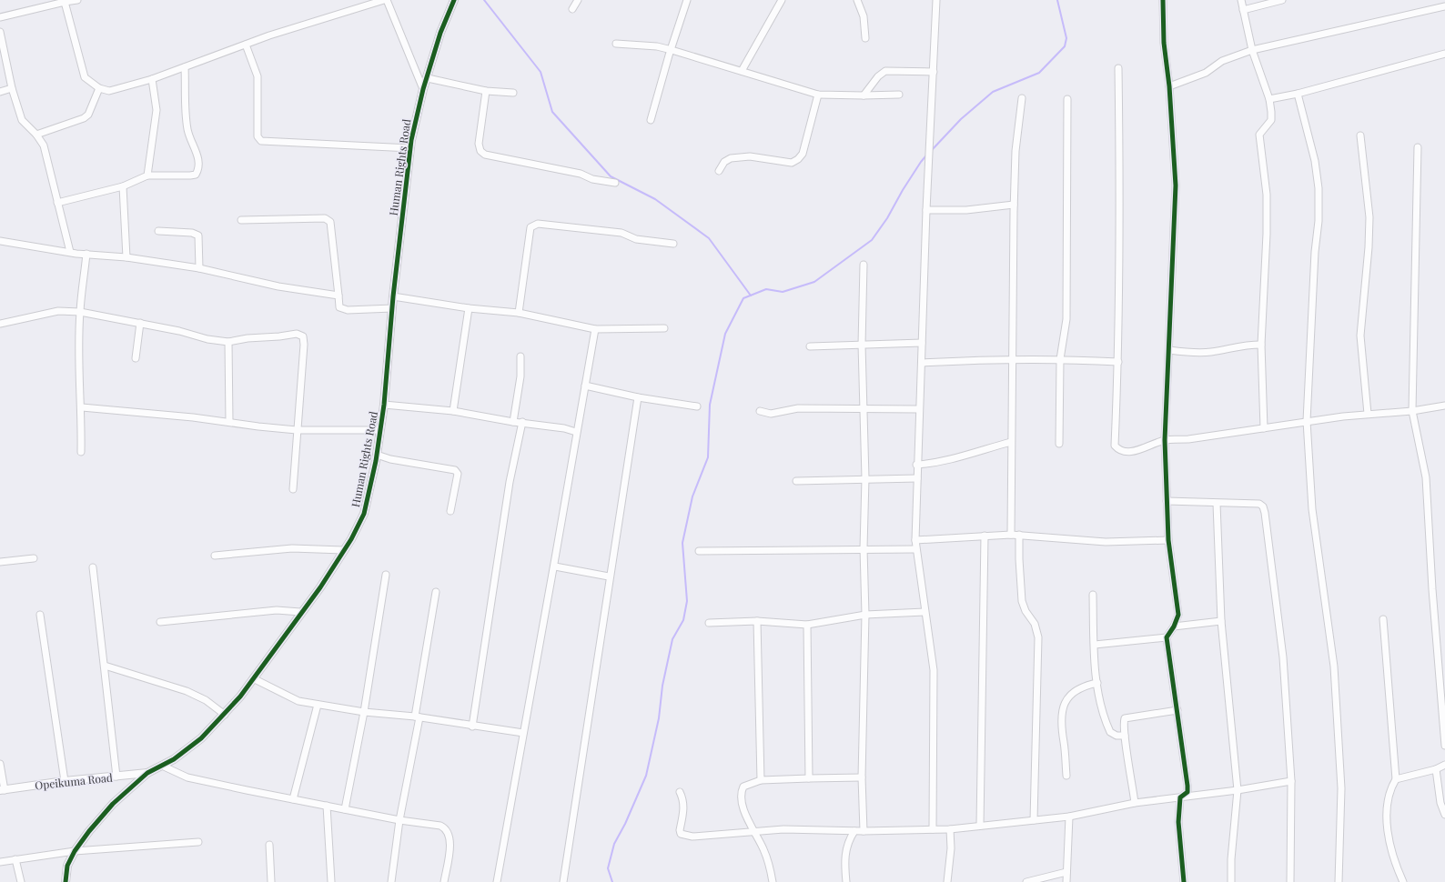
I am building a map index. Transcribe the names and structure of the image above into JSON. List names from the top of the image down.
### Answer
{
  "streets": {
    "street": ["Human Rights Road", "Opeikuma Road"]
  },
  "crossings": [
    ["Human Rights Road", "Opeikuma Road"]
  ]
}
